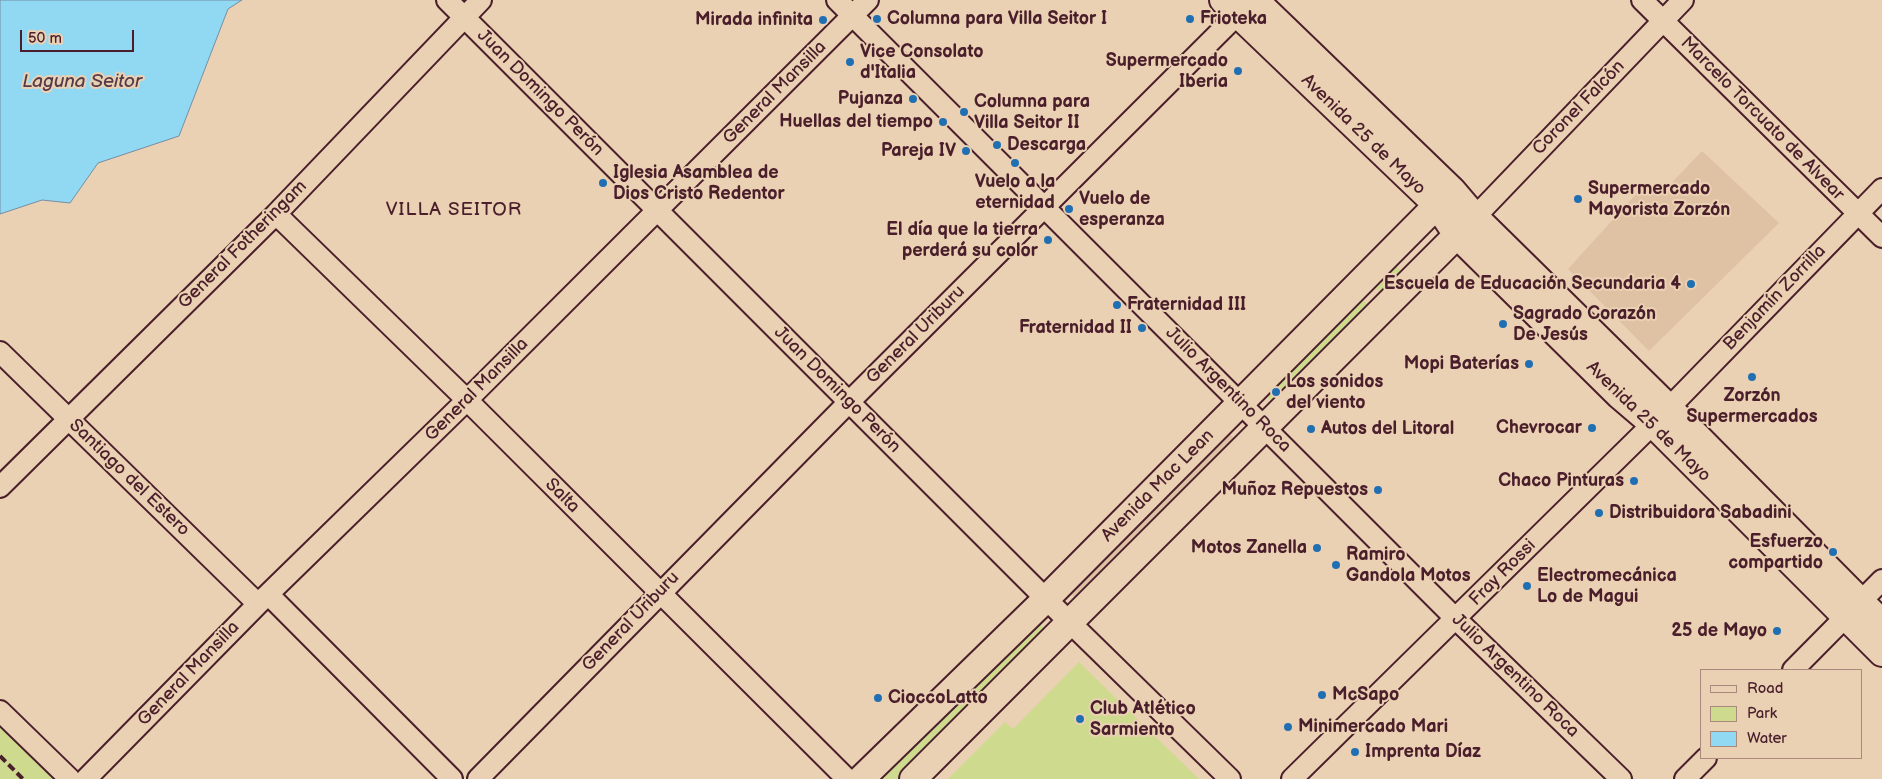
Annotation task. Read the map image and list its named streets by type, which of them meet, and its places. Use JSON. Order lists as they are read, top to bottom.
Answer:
{
  "streets": {
    "main road": ["Avenida 25 de Mayo", "Avenida Mac Lean"],
    "street": [
      "Juan Domingo Perón",
      "General Mansilla",
      "Coronel Falcón",
      "Marcelo Torcuato de Alvear",
      "General Fotheringam",
      "Benjamín Zorrilla",
      "General Uriburu",
      "Julio Argentino Roca",
      "Santiago del Estero",
      "Salta",
      "Fray Rossi"
    ]
  },
  "crossings": [
    ["Juan Domingo Perón", "General Mansilla"],
    ["Juan Domingo Perón", "General Fotheringam"],
    ["Juan Domingo Perón", "General Uriburu"],
    ["Juan Domingo Perón", "Avenida Mac Lean"],
    ["General Mansilla", "Julio Argentino Roca"],
    ["General Mansilla", "Santiago del Estero"],
    ["General Mansilla", "Salta"],
    ["Coronel Falcón", "Marcelo Torcuato de Alvear"],
    ["Coronel Falcón", "Avenida 25 de Mayo"],
    ["Coronel Falcón", "Avenida Mac Lean"],
    ["Marcelo Torcuato de Alvear", "Benjamín Zorrilla"],
    ["Avenida 25 de Mayo", "Benjamín Zorrilla"],
    ["Avenida 25 de Mayo", "General Uriburu"],
    ["Avenida 25 de Mayo", "Avenida Mac Lean"],
    ["Avenida 25 de Mayo", "Fray Rossi"],
    ["General Fotheringam", "Santiago del Estero"],
    ["General Fotheringam", "Salta"],
    ["Benjamín Zorrilla", "Fray Rossi"],
    ["General Uriburu", "Julio Argentino Roca"],
    ["General Uriburu", "Salta"],
    ["Julio Argentino Roca", "Avenida Mac Lean"],
    ["Julio Argentino Roca", "Fray Rossi"]
  ],
  "districts": ["VILLA SEITOR"],
  "water": ["Laguna Seitor"],
  "places": [
    "Columna para Villa Seitor I",
    "Frioteka",
    "Mirada infinita",
    "Vice Consolato d'Italia",
    "Supermercado Iberia",
    "Pujanza",
    "Columna para Villa Seitor II",
    "Huellas del tiempo",
    "Descarga",
    "Pareja IV",
    "Vuelo a la eternidad",
    "Iglesia Asamblea de Dios Cristo Redentor",
    "Supermercado Mayorista Zorzón",
    "Vuelo de esperanza",
    "El día que la tierra perderá su color",
    "Escuela de Educación Secundaria 4",
    "Fraternidad III",
    "Sagrado Corazón De Jesús",
    "Fraternidad II",
    "Mopi Baterías",
    "Zorzón Supermercados",
    "Los sonidos del viento",
    "Chevrocar",
    "Autos del Litoral",
    "Chaco Pinturas",
    "Muñoz Repuestos",
    "Distribuidora Sabadini",
    "Motos Zanella",
    "Esfuerzo compartido",
    "Ramiro Gandola Motos",
    "Electromecánica Lo de Magui",
    "25 de Mayo",
    "McSapo",
    "CioccoLatto",
    "Club Atlético Sarmiento",
    "Minimercado Mari",
    "Imprenta Díaz"
  ],
  "legend": ["Road", "Park", "Water"],
  "scale_bar": "50 m"
}
